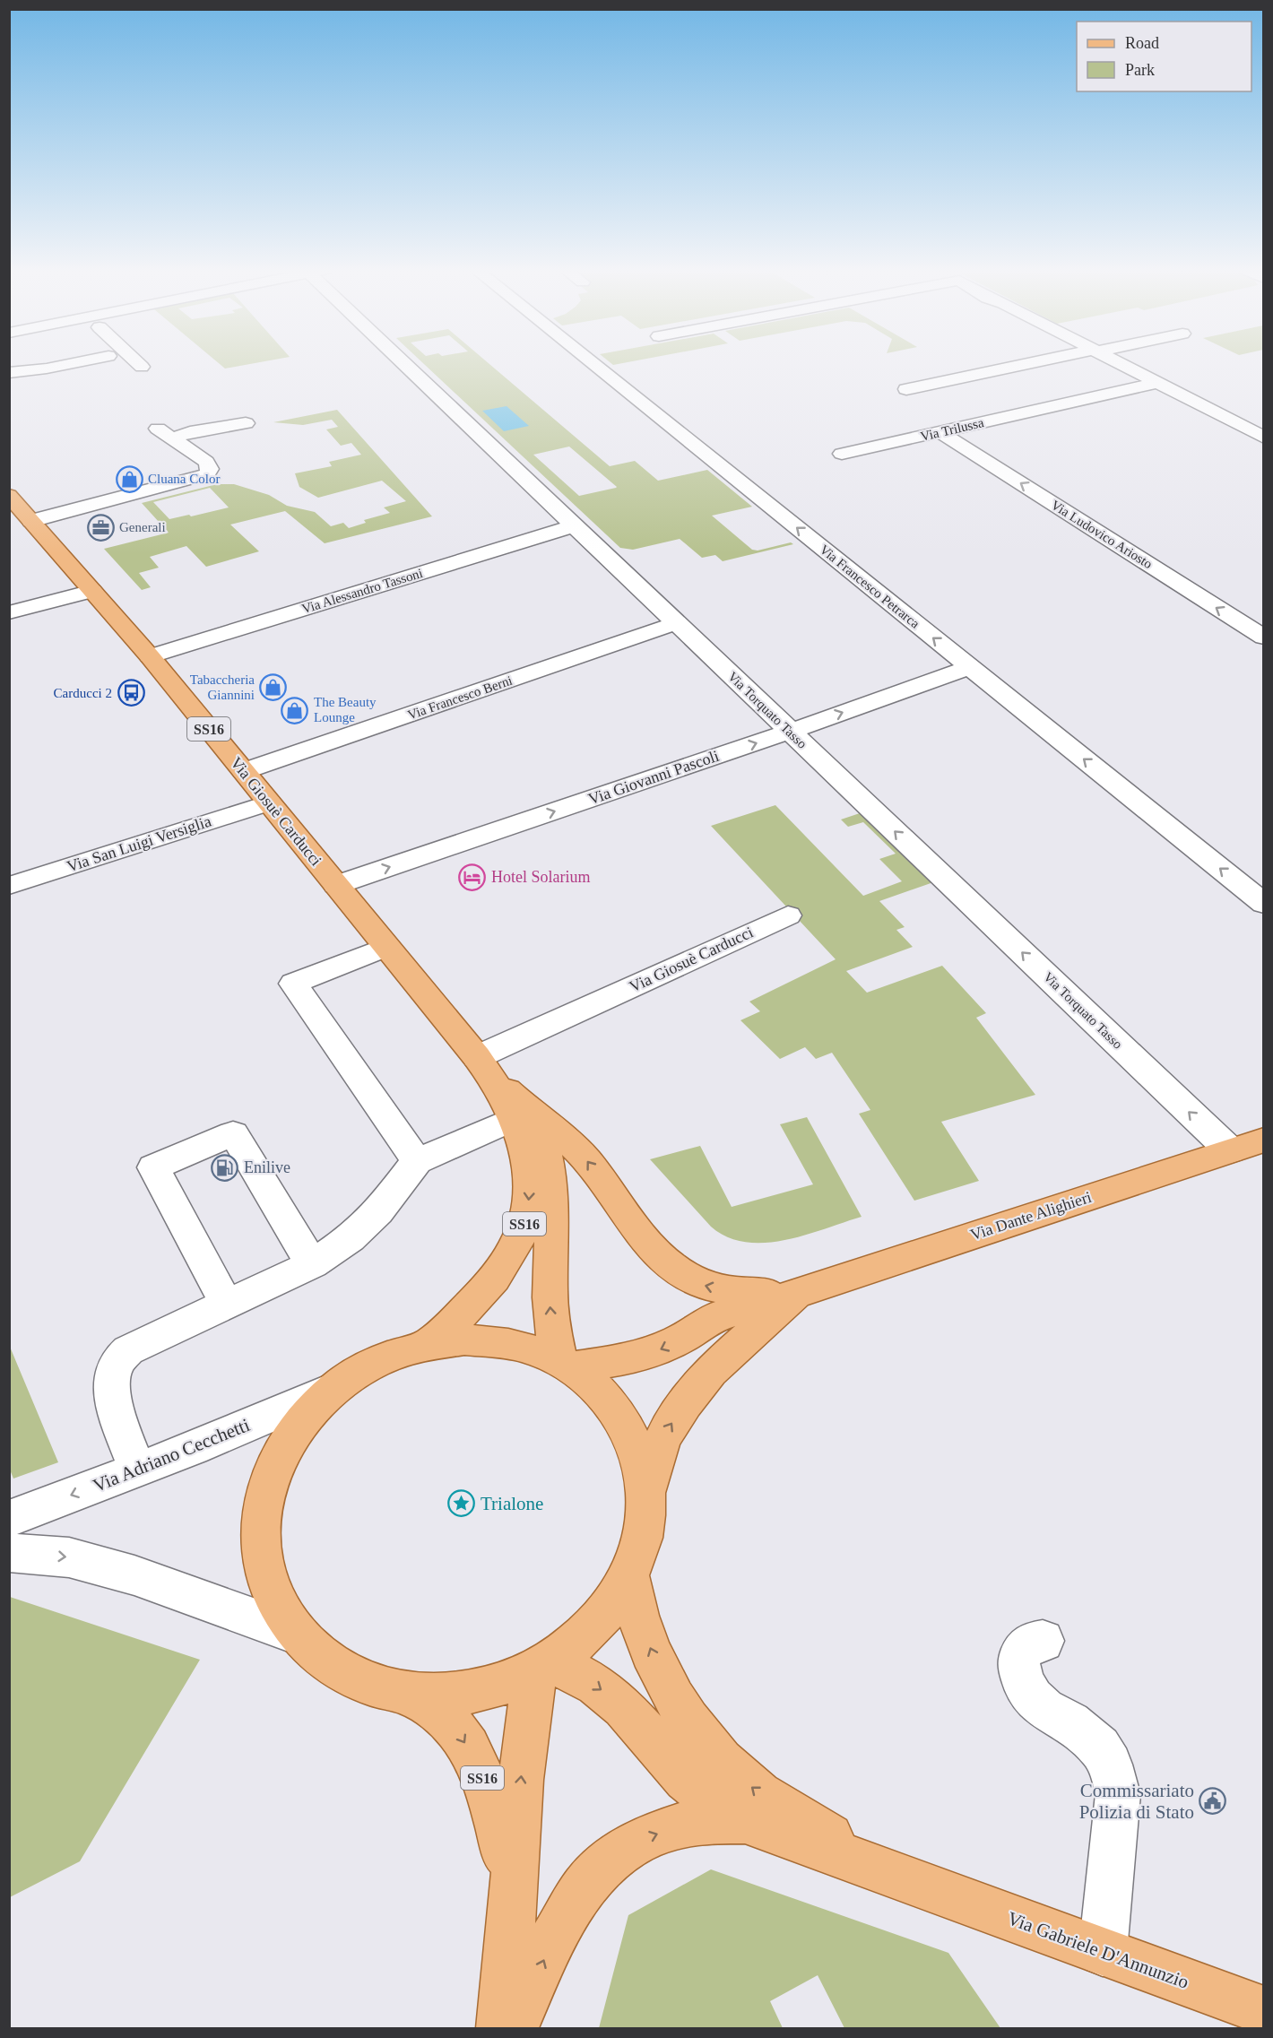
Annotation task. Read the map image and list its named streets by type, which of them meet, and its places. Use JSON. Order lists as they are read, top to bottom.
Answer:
{
  "streets": {
    "main road": [
      "SS16",
      "Via Giosuè Carducci",
      "Via Dante Alighieri",
      "Via Gabriele D'Annunzio"
    ],
    "street": [
      "Via Trilussa",
      "Via Ludovico Ariosto",
      "Via Francesco Petrarca",
      "Via Alessandro Tassoni",
      "Via Francesco Berni",
      "Via Torquato Tasso",
      "Via Giovanni Pascoli",
      "Via San Luigi Versiglia",
      "Via Adriano Cecchetti"
    ]
  },
  "crossings": [
    ["Via Trilussa", "Via Ludovico Ariosto"],
    ["Via Francesco Petrarca", "Via Giovanni Pascoli"],
    ["Via Alessandro Tassoni", "Via Torquato Tasso"],
    ["Via Alessandro Tassoni", "Via Giosuè Carducci"],
    ["Via Francesco Berni", "Via Torquato Tasso"],
    ["Via Francesco Berni", "Via Giosuè Carducci"],
    ["Via Torquato Tasso", "Via Giovanni Pascoli"],
    ["Via Torquato Tasso", "Via Dante Alighieri"],
    ["SS16", "Via Giosuè Carducci"],
    ["SS16", "Via Dante Alighieri"],
    ["SS16", "Via Adriano Cecchetti"],
    ["SS16", "Via Gabriele D'Annunzio"],
    ["Via Giovanni Pascoli", "Via Giosuè Carducci"],
    ["Via Giosuè Carducci", "Via San Luigi Versiglia"],
    ["Via Giosuè Carducci", "Via Dante Alighieri"]
  ],
  "one_way": [
    "Via Francesco Petrarca",
    "Via Torquato Tasso",
    "Via Giovanni Pascoli",
    "Via Adriano Cecchetti"
  ],
  "places": {
    "shop": ["Cluana Color", "Tabaccheria Giannini", "The Beauty Lounge"],
    "office": ["Generali"],
    "bus stop": ["Carducci 2"],
    "hotel": ["Hotel Solarium"],
    "fuel station": ["Enilive"],
    "place": ["Trialone"],
    "public building": ["Commissariato Polizia di Stato"]
  },
  "legend": ["Road", "Park"]
}
